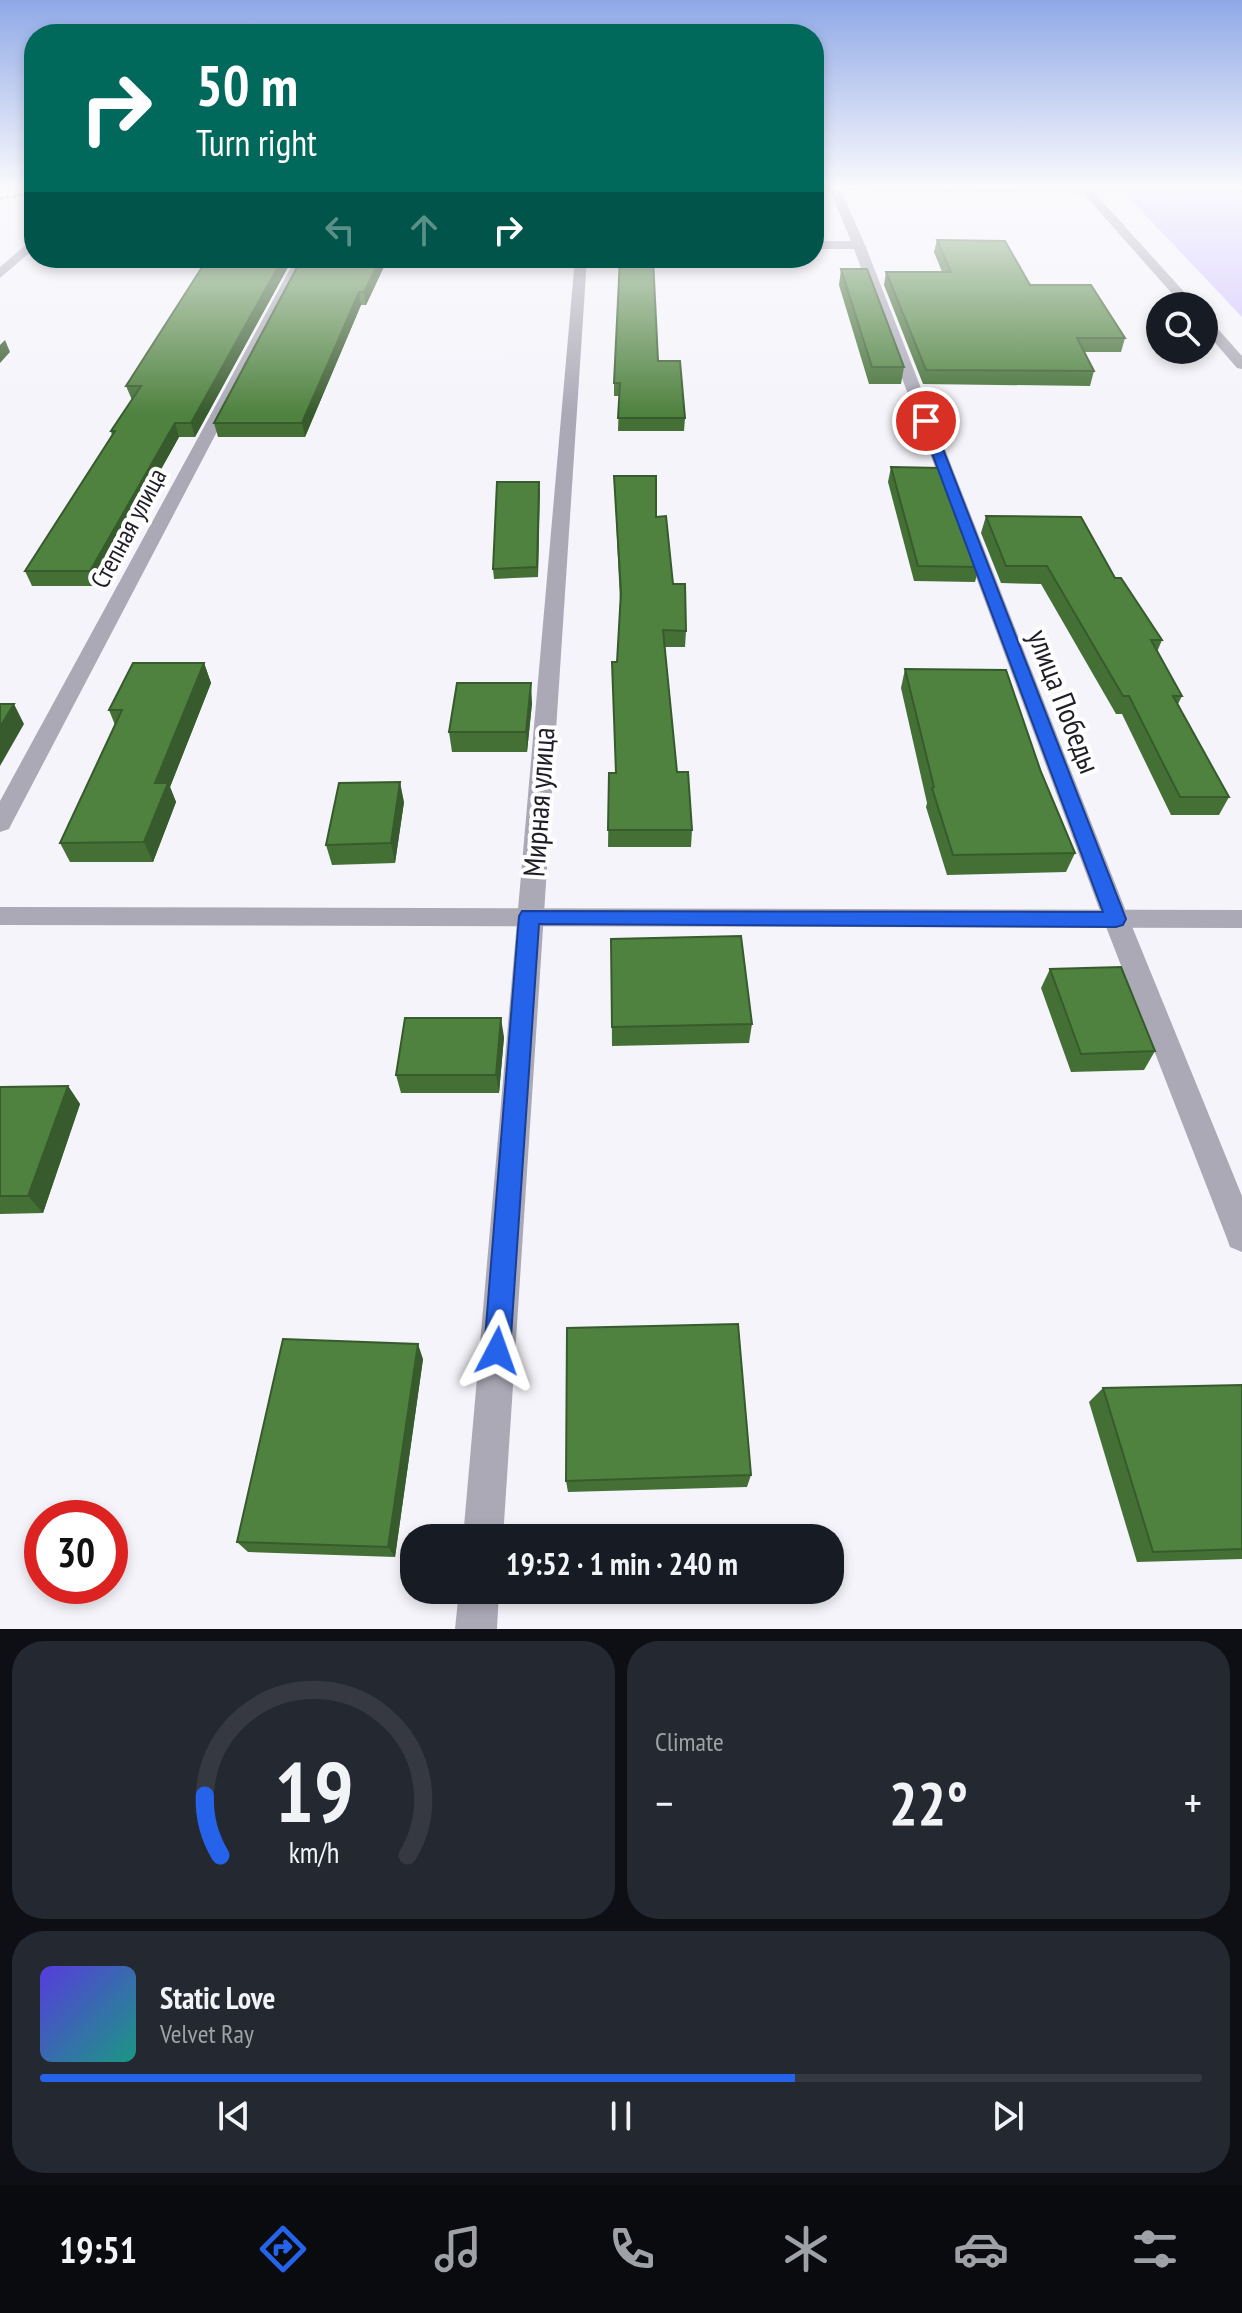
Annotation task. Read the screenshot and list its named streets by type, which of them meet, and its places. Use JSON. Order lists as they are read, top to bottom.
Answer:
{
  "streets": {
    "street": ["Степная улица", "улица Победы", "Мирная улица"]
  },
  "page": {
    "turn": ["50 m", "Turn right"],
    "limit": "30",
    "trip": "19:52 · 1 min · 240 m",
    "tile": "Climate",
    "heat": ["−", "22°", "+"],
    "song": ["Static Love", "Velvet Ray"],
    "tabs": "19:51",
    "gauge": ["19", "km/h"]
  }
}
